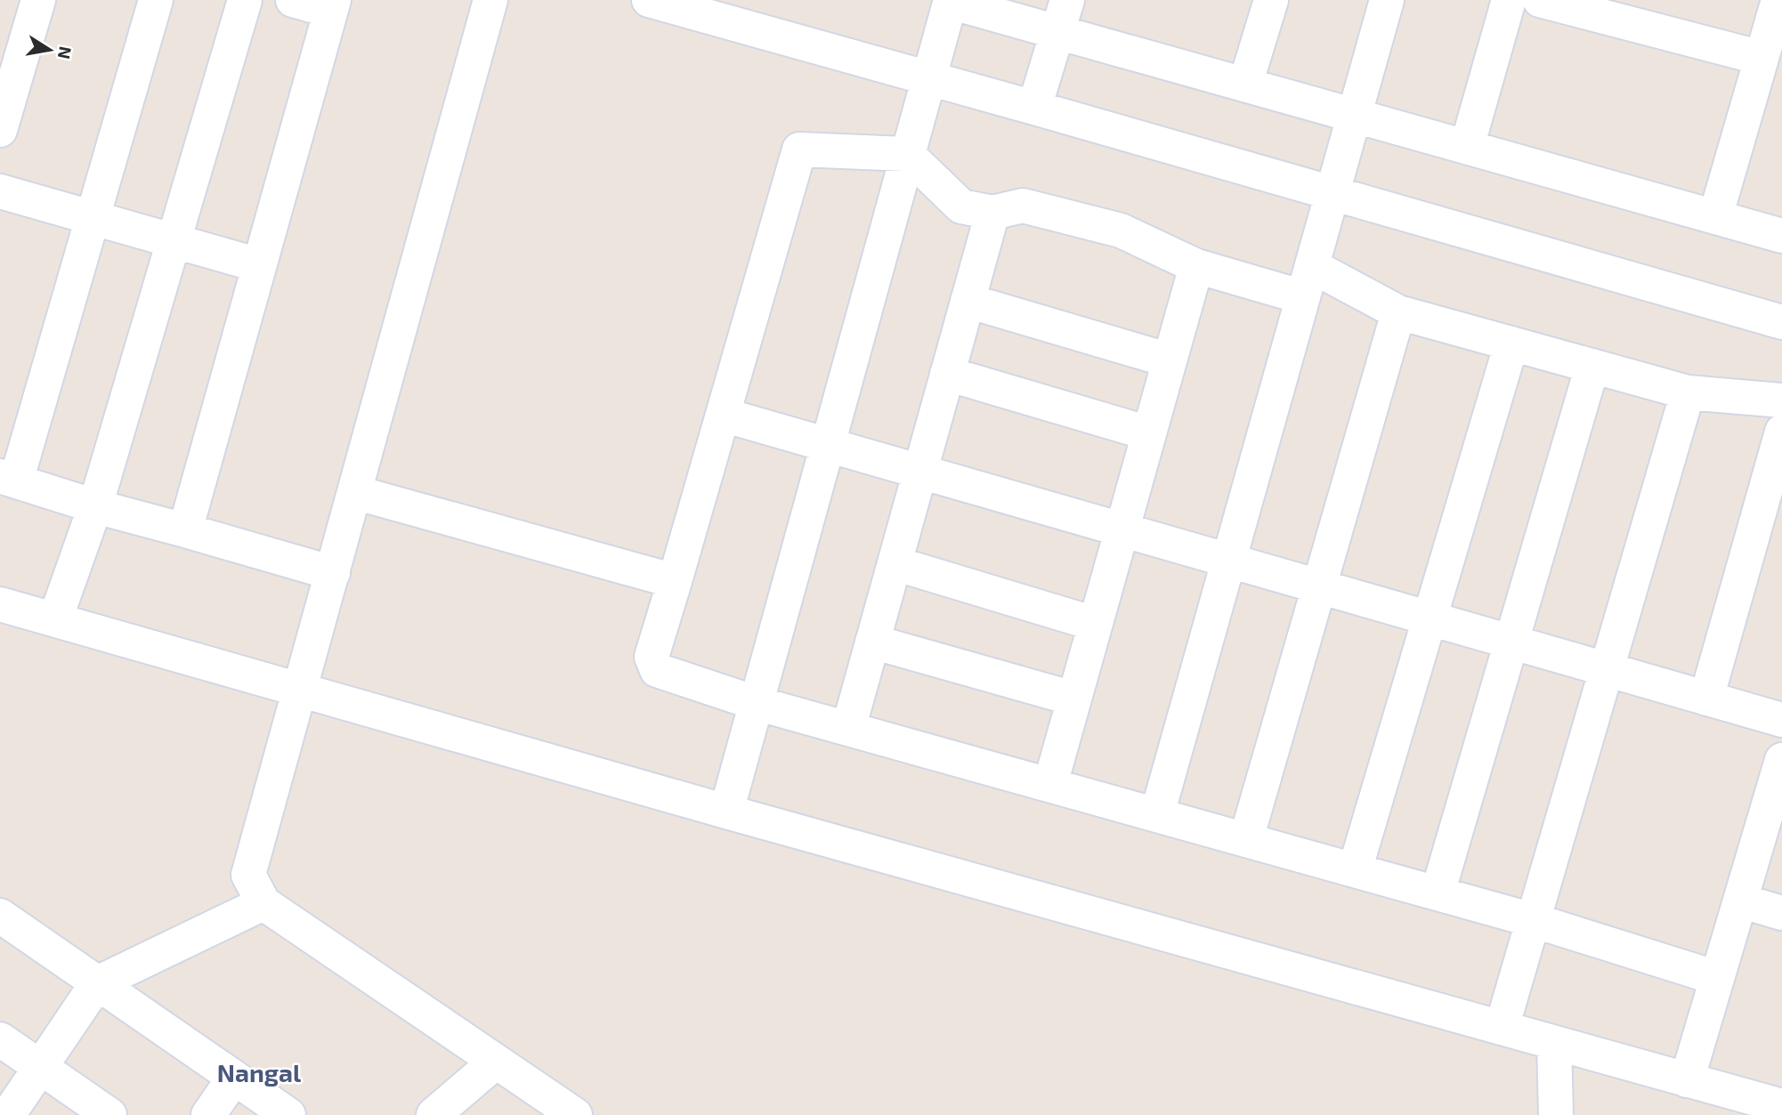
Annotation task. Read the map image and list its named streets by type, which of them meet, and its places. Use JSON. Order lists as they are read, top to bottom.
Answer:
{
  "districts": ["Nangal"],
  "north": "right"
}
